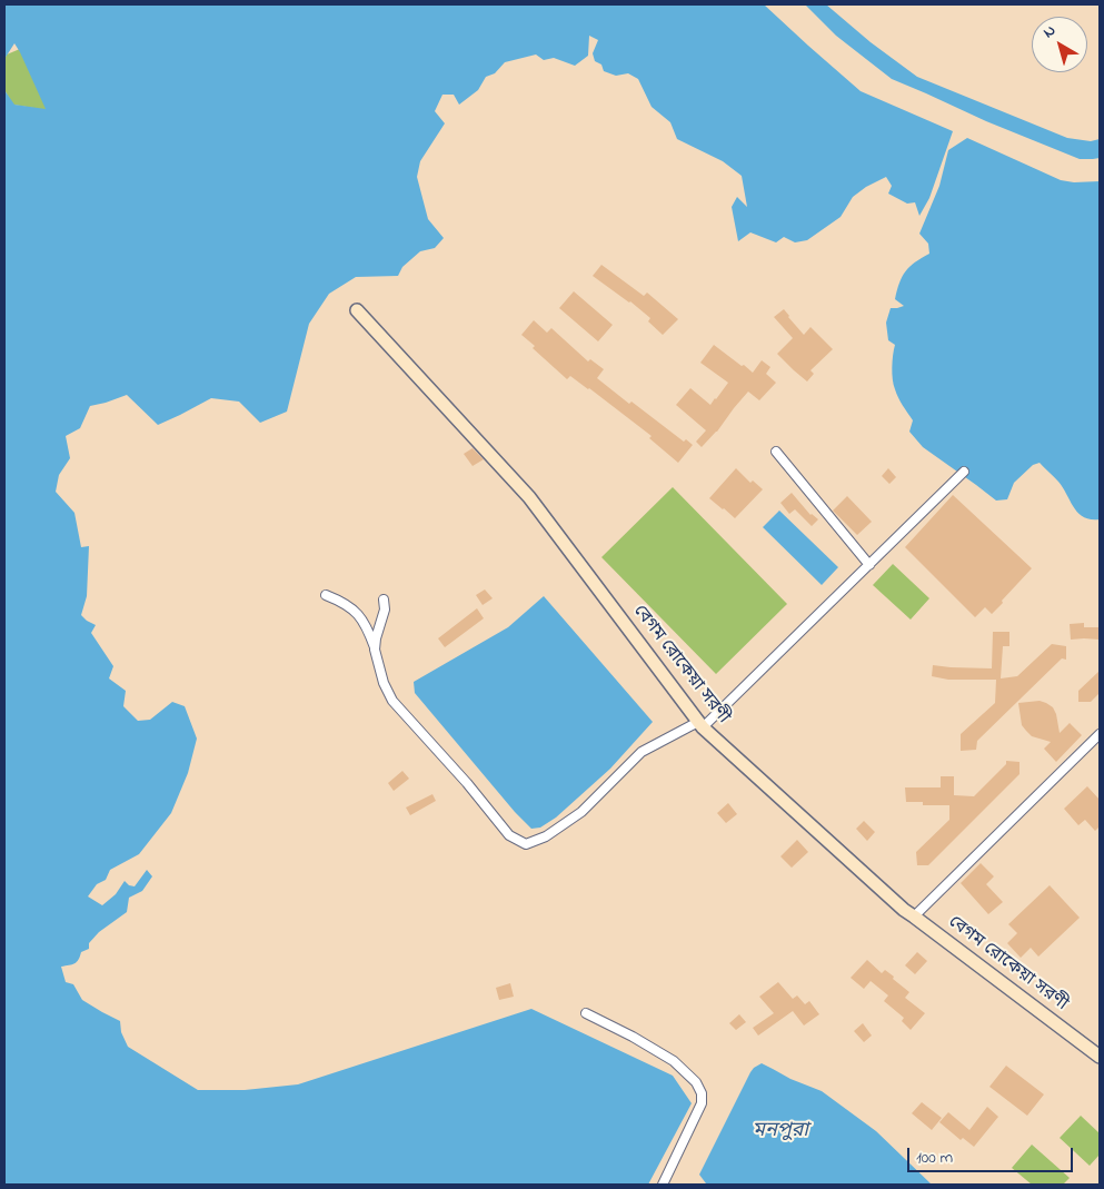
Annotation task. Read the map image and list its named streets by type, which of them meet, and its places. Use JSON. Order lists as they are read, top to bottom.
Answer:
{
  "streets": {
    "street": ["বেগম রোকেয়া সরণী"]
  },
  "water": ["মনপুরা"],
  "scale_bar": "100 m",
  "north": "top left"
}
